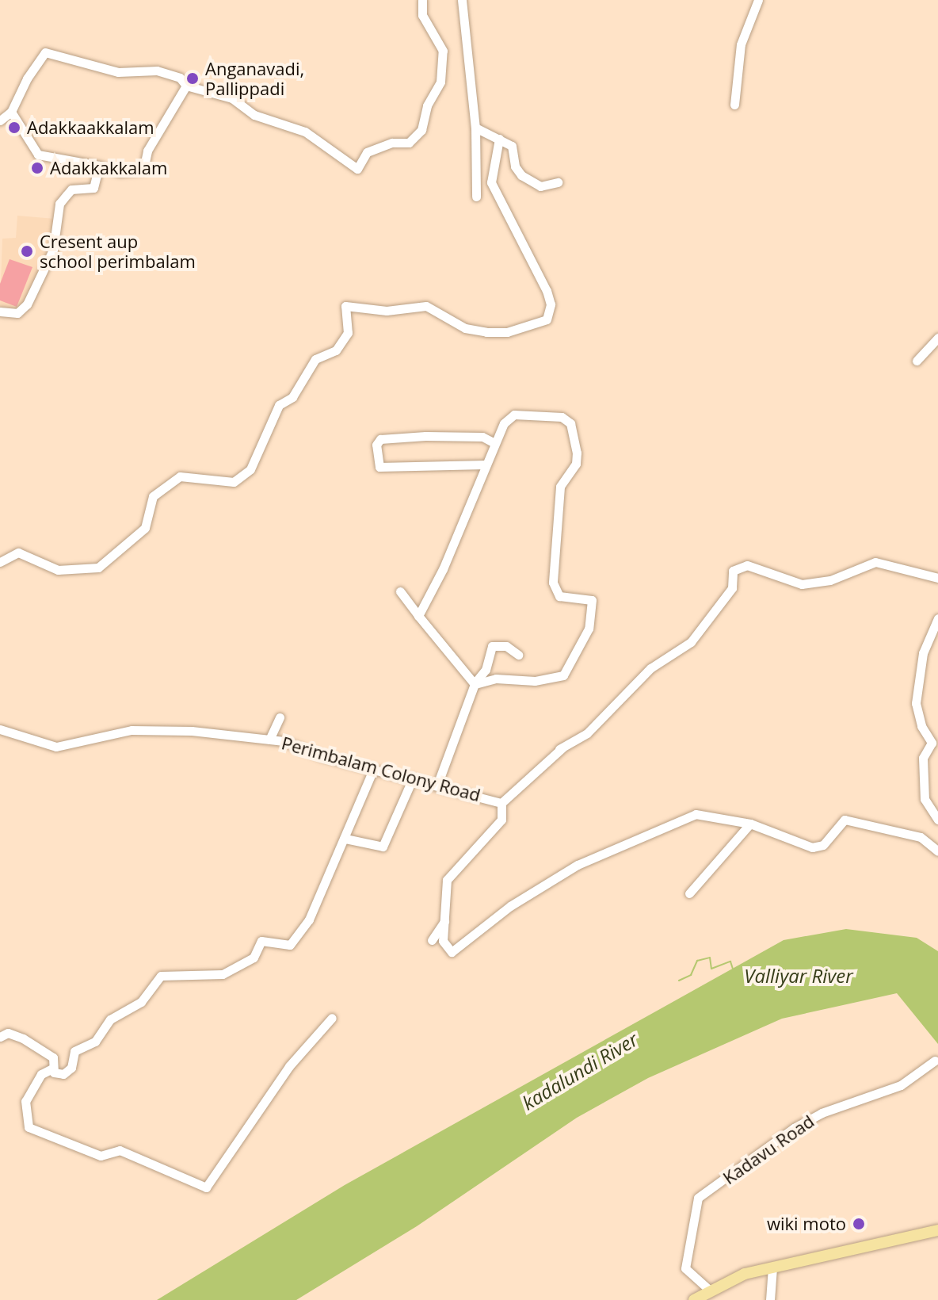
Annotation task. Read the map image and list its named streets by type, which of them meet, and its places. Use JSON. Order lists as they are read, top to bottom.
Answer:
{
  "streets": {
    "street": ["Perimbalam Colony Road", "Kadavu Road"]
  },
  "water": ["Valliyar River", "kadalundi River"],
  "places": [
    "Anganavadi, Pallippadi",
    "Adakkaakkalam",
    "Adakkakkalam",
    "Cresent aup school perimbalam",
    "wiki moto"
  ]
}
